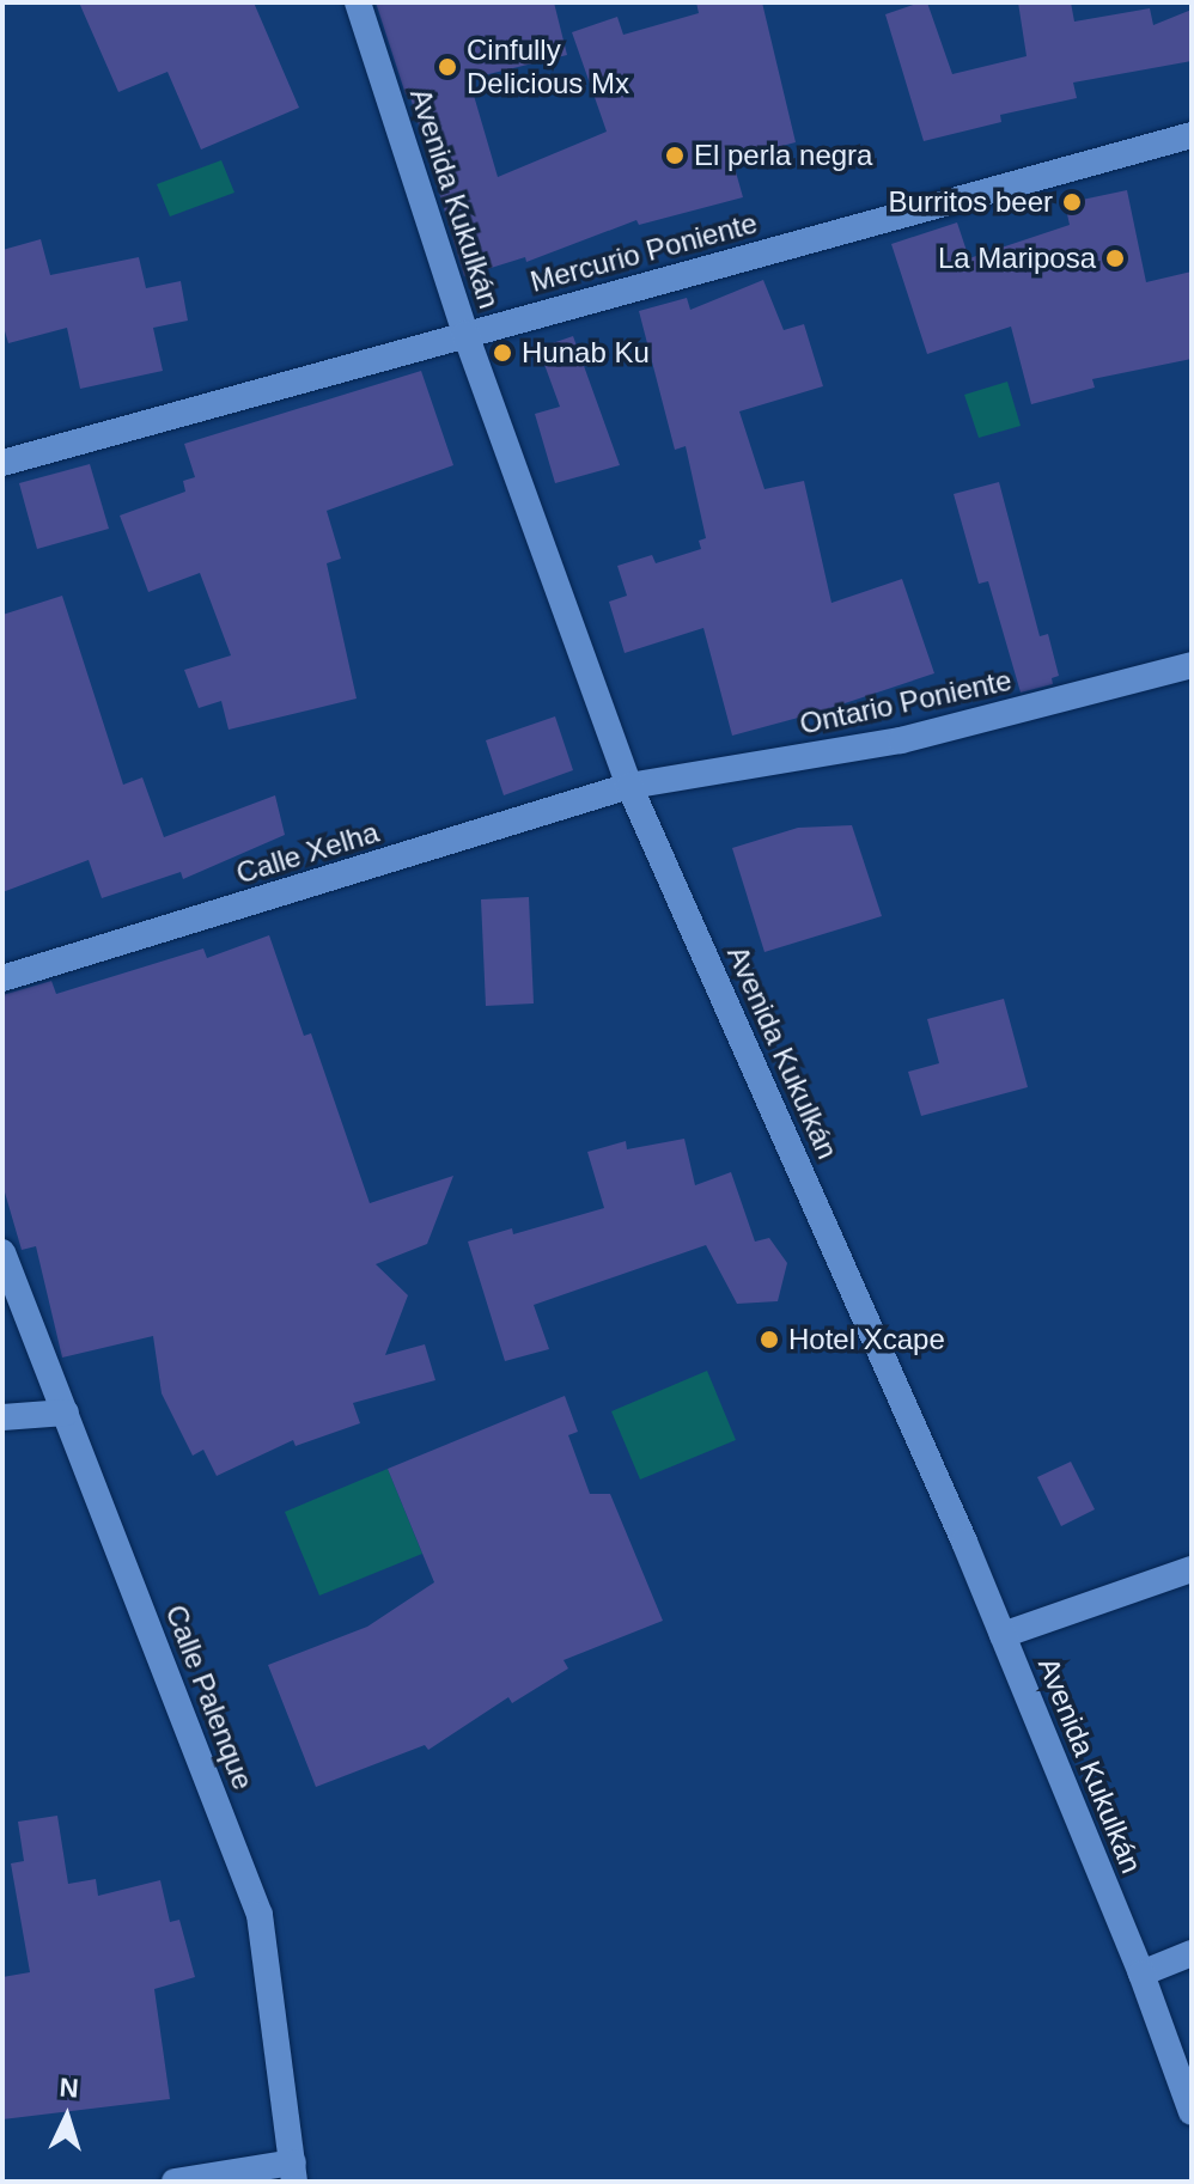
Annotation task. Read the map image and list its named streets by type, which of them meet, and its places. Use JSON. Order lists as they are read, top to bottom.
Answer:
{
  "streets": {
    "street": [
      "Avenida Kukulkán",
      "Mercurio Poniente",
      "Ontario Poniente",
      "Calle Xelha",
      "Calle Palenque"
    ]
  },
  "crossings": [
    ["Avenida Kukulkán", "Mercurio Poniente"],
    ["Avenida Kukulkán", "Ontario Poniente"],
    ["Avenida Kukulkán", "Calle Xelha"],
    ["Ontario Poniente", "Calle Xelha"]
  ],
  "places": [
    "Cinfully Delicious Mx",
    "El perla negra",
    "Burritos beer",
    "La Mariposa",
    "Hunab Ku",
    "Hotel Xcape"
  ],
  "north": "top"
}
